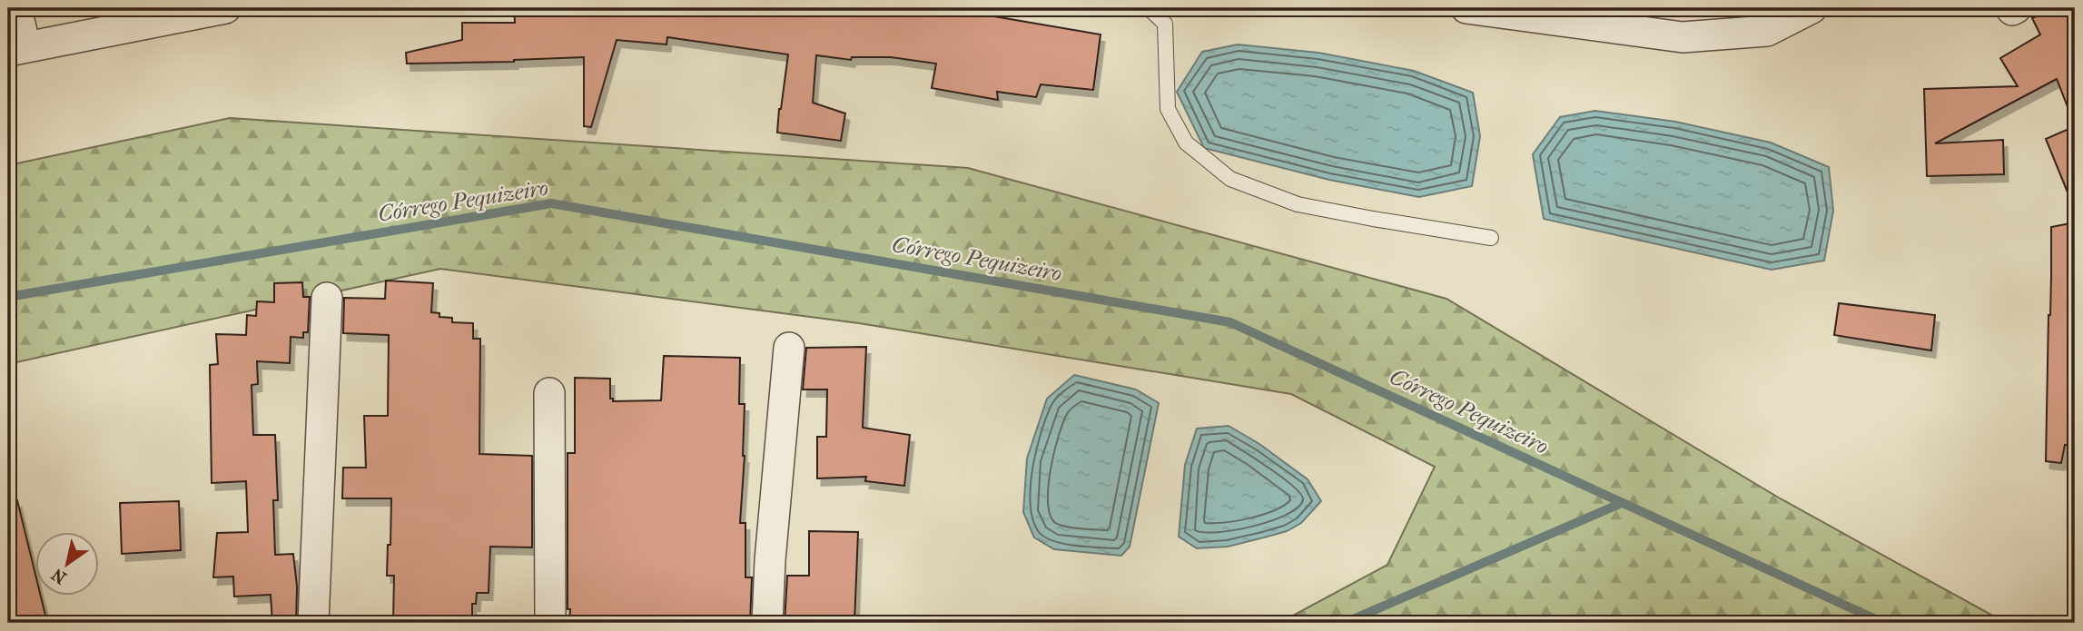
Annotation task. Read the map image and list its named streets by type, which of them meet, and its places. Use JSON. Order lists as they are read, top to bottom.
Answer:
{
  "water": ["Córrego Pequizeiro"],
  "north": "bottom left"
}
